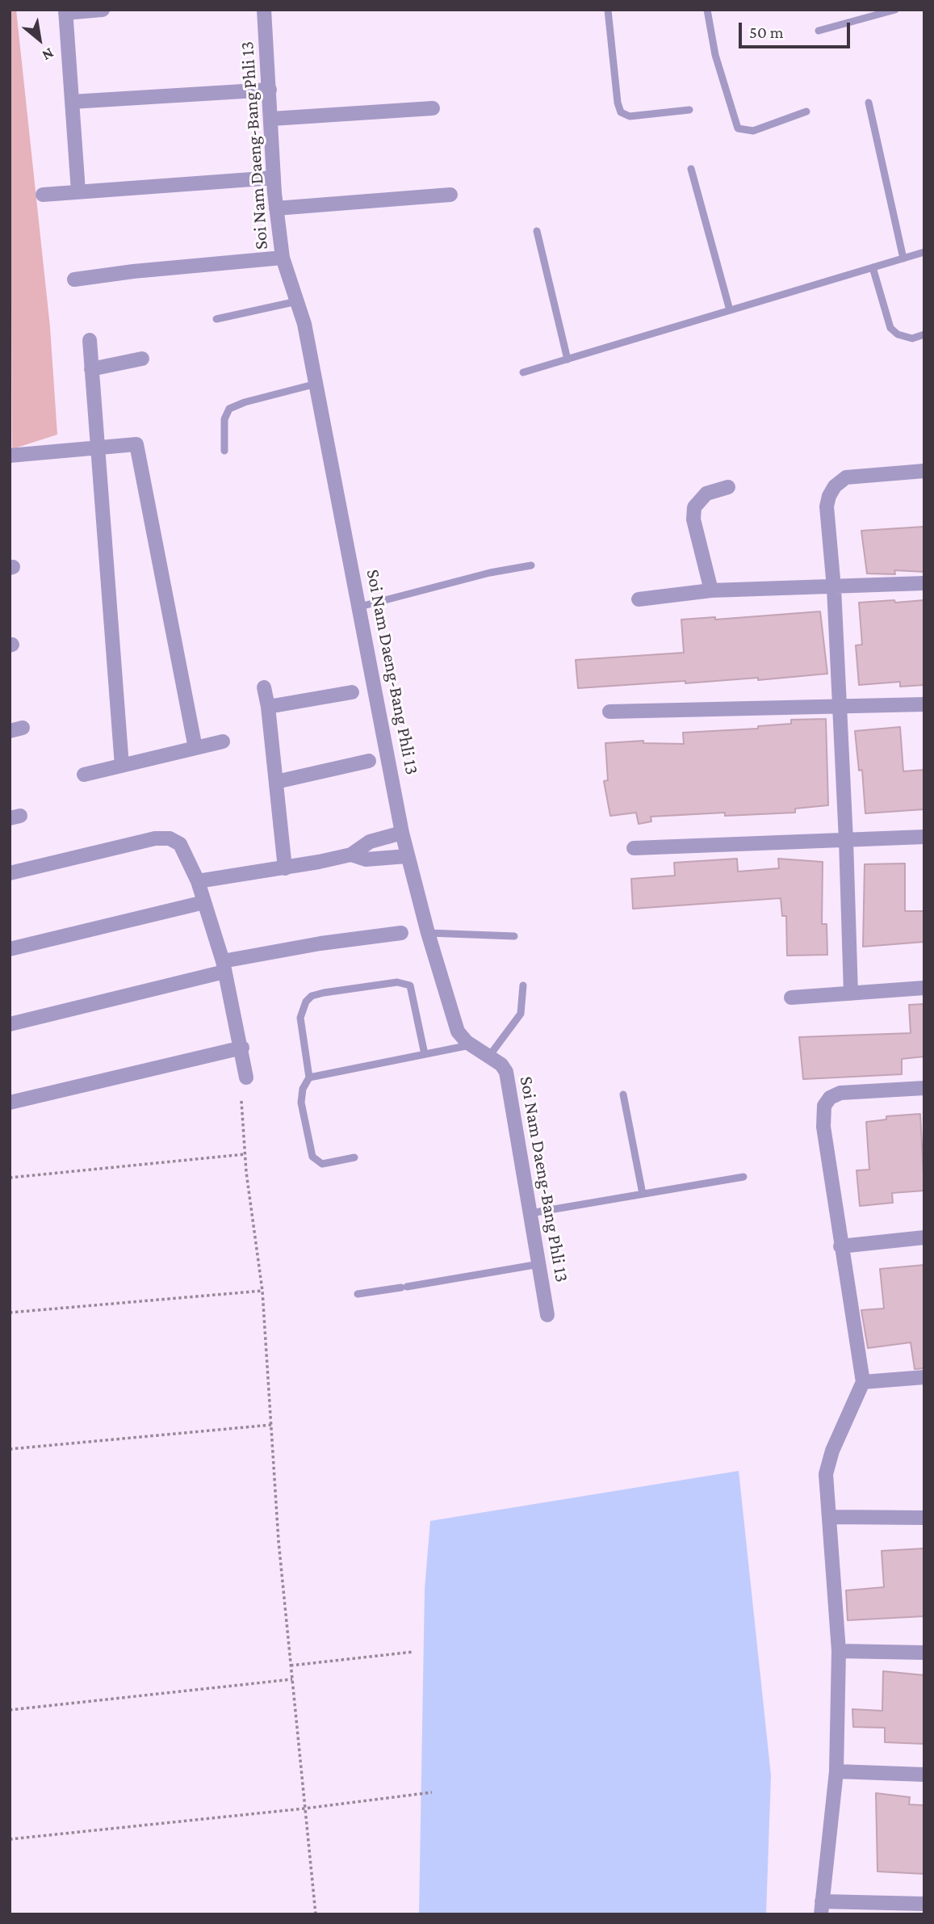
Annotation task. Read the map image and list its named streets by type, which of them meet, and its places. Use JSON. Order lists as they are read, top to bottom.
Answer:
{
  "streets": {
    "street": ["Soi Nam Daeng-Bang Phli 13"]
  },
  "scale_bar": "50 m",
  "north": "bottom right"
}
